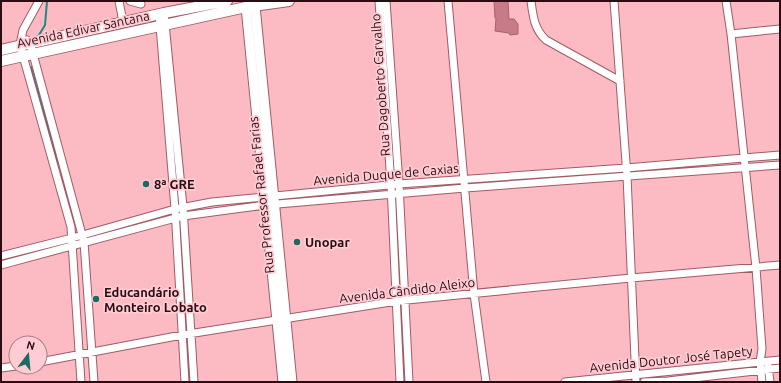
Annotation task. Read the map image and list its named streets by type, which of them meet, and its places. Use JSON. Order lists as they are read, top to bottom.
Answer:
{
  "streets": {
    "highway": ["Avenida Edivar Santana"],
    "main road": ["Rua Professor Rafael Farias"],
    "street": [
      "Rua Dagoberto Carvalho",
      "Avenida Duque de Caxias",
      "Avenida Cândido Aleixo",
      "Avenida Doutor José Tapety"
    ]
  },
  "crossings": [
    ["Avenida Edivar Santana", "Rua Professor Rafael Farias"],
    ["Rua Dagoberto Carvalho", "Avenida Duque de Caxias"],
    ["Rua Dagoberto Carvalho", "Avenida Cândido Aleixo"],
    ["Avenida Duque de Caxias", "Rua Professor Rafael Farias"],
    ["Rua Professor Rafael Farias", "Avenida Cândido Aleixo"]
  ],
  "places": ["8ª GRE", "Unopar", "Educandário Monteiro Lobato"],
  "north": "top"
}
